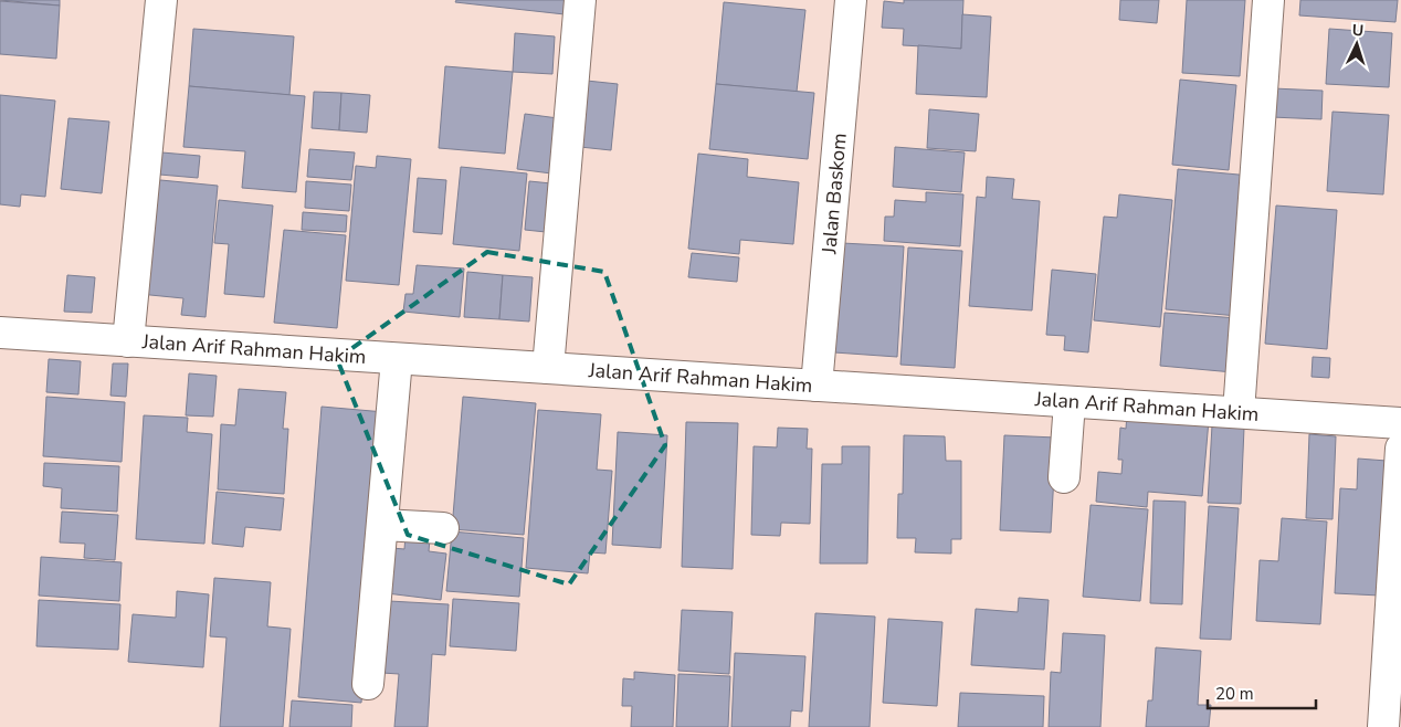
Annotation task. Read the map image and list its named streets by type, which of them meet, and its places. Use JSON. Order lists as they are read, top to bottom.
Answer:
{
  "streets": {
    "street": ["Jalan Baskom", "Jalan Arif Rahman Hakim"]
  },
  "crossings": [
    ["Jalan Baskom", "Jalan Arif Rahman Hakim"]
  ],
  "scale_bar": "20 m",
  "north": "top"
}
